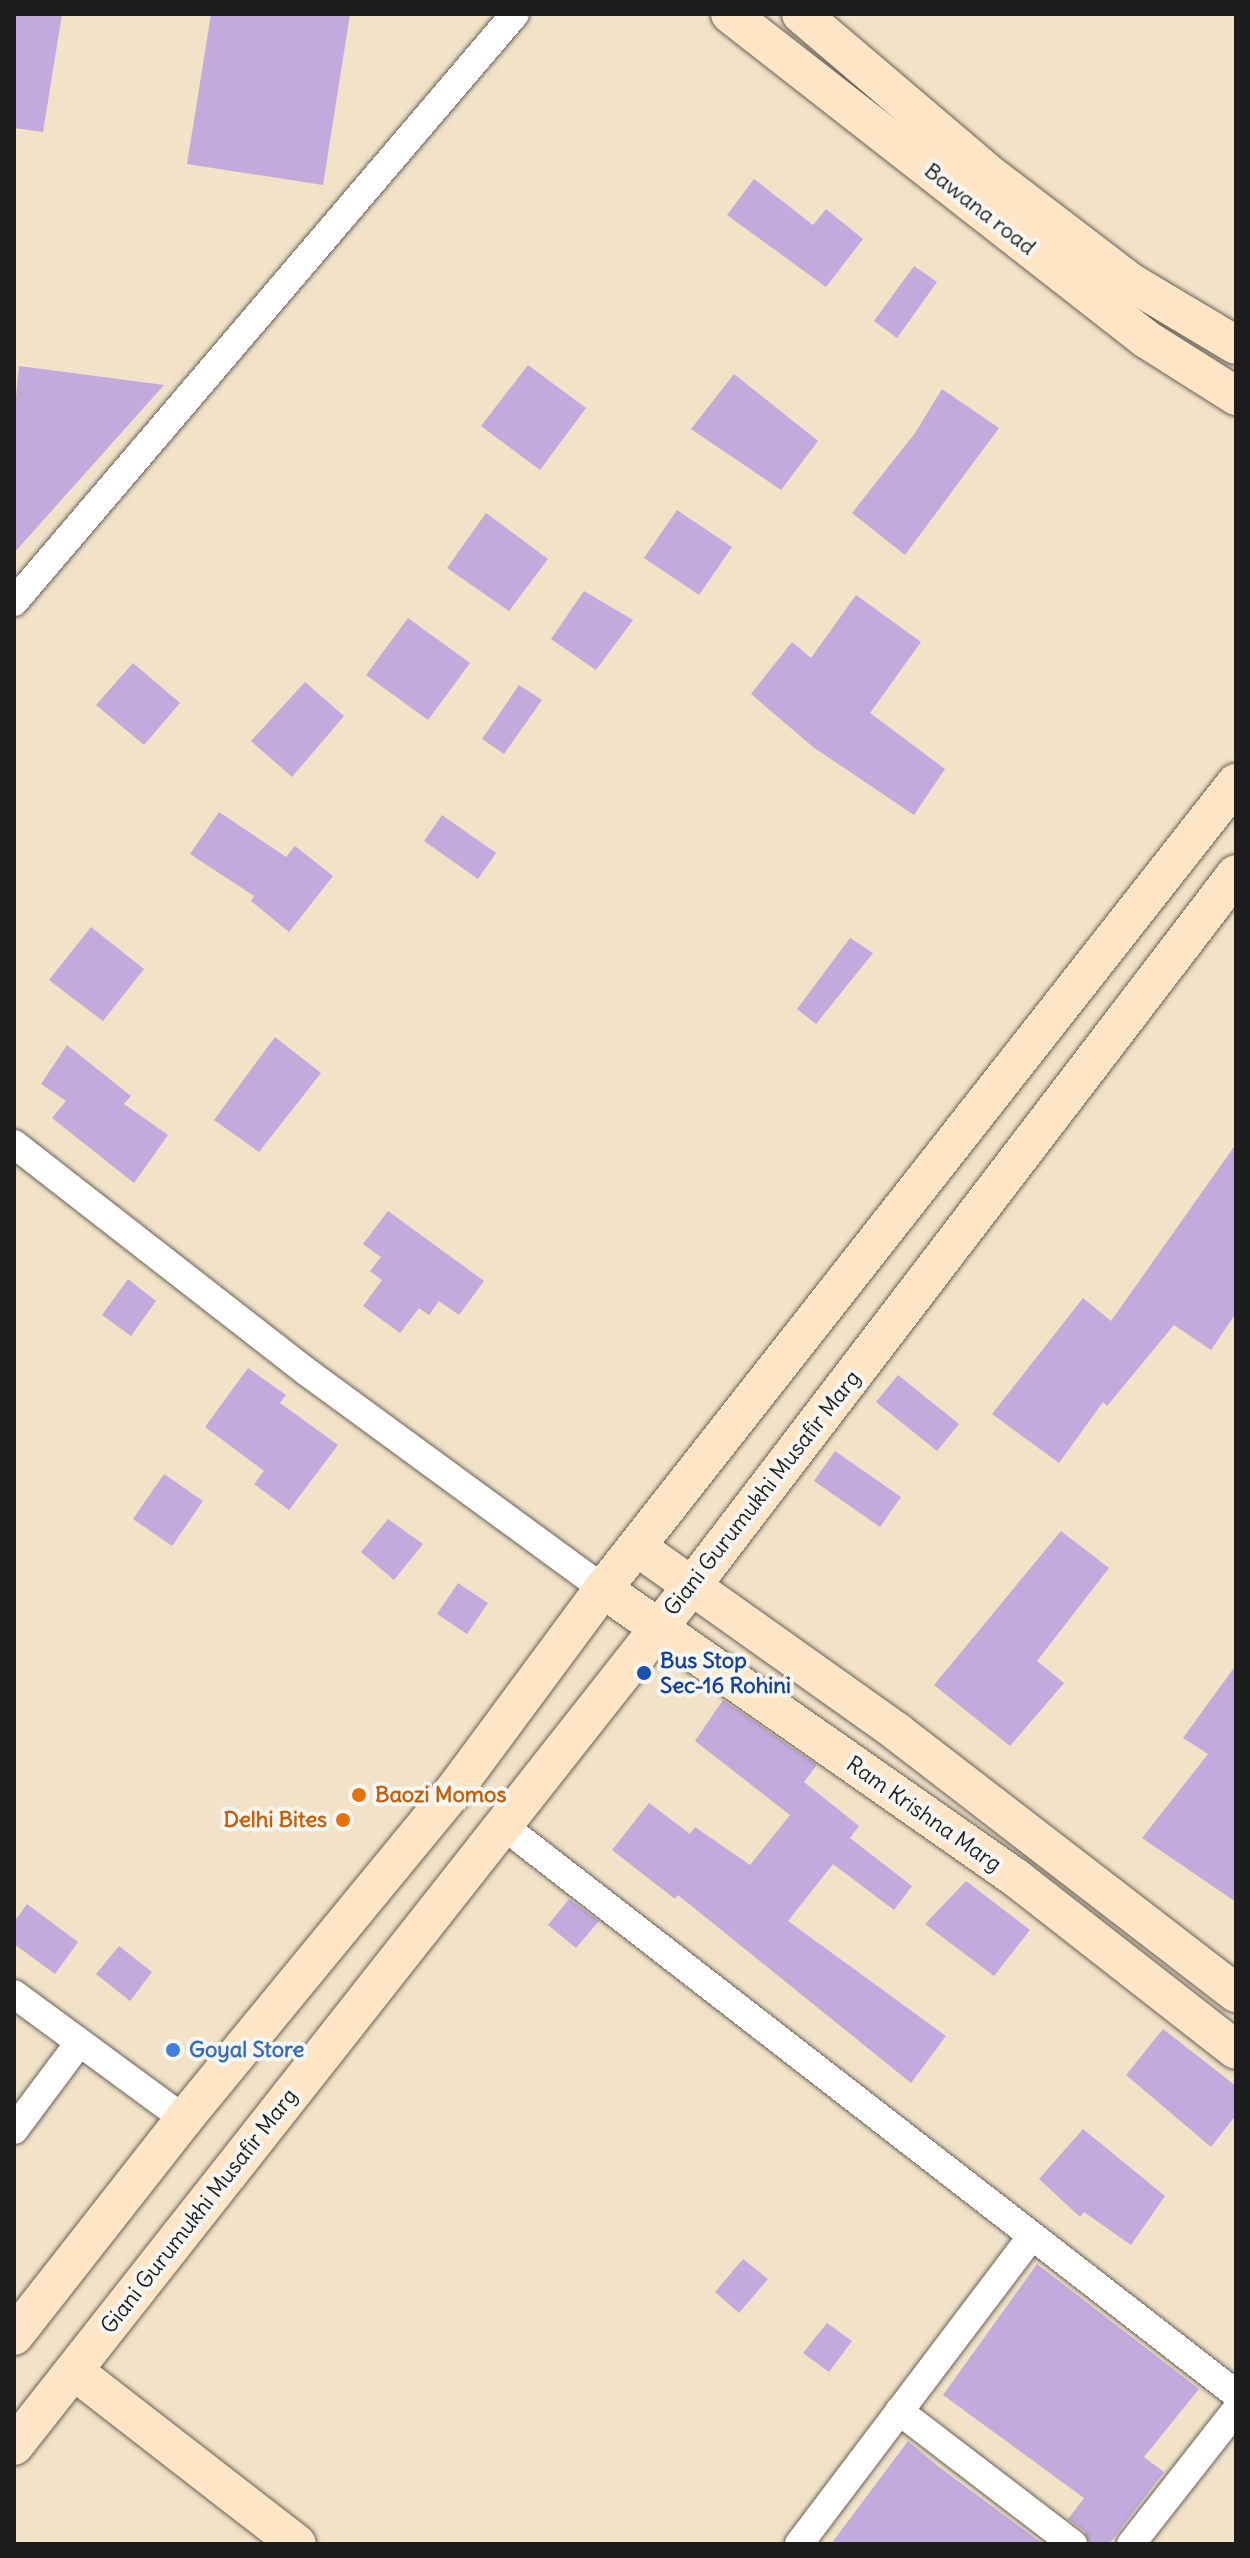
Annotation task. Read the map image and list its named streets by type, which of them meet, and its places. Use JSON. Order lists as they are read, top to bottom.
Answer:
{
  "streets": {
    "street": ["Bawana road", "Giani Gurumukhi Musafir Marg", "Ram Krishna Marg"]
  },
  "crossings": [
    ["Giani Gurumukhi Musafir Marg", "Ram Krishna Marg"]
  ],
  "places": [
    "Bus Stop Sec-16 Rohini",
    "Baozi Momos",
    "Delhi Bites",
    "Goyal Store"
  ]
}
